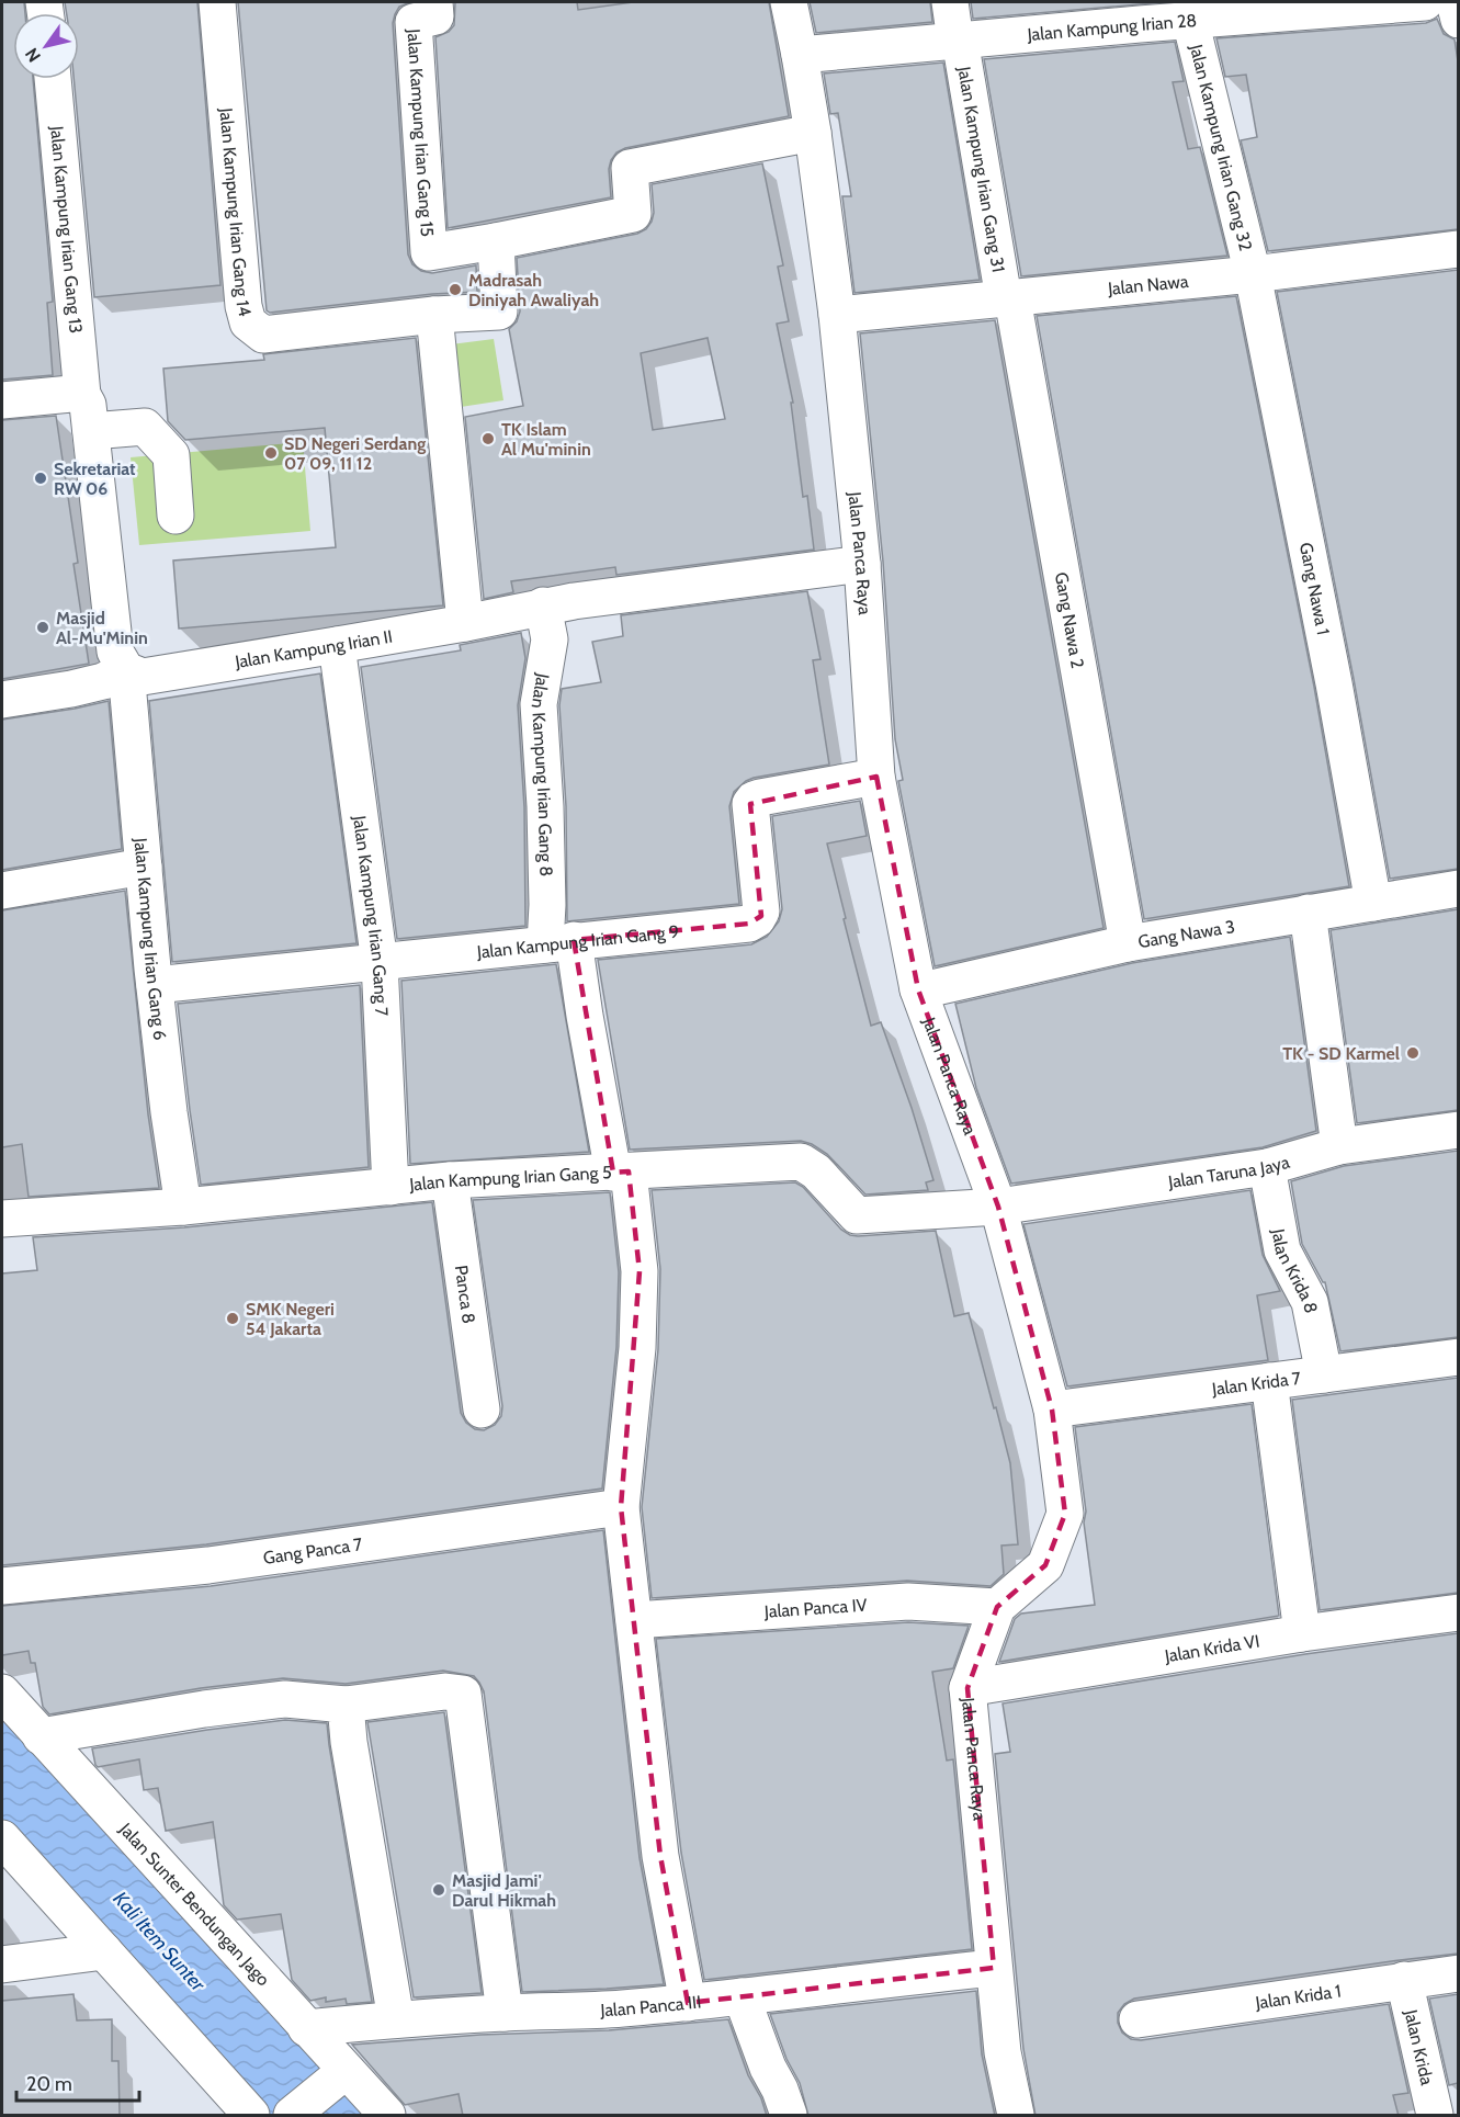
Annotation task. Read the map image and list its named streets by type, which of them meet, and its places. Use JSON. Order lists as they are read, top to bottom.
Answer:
{
  "streets": {
    "street": [
      "Jalan Kampung Irian 28",
      "Jalan Kampung Irian Gang 15",
      "Jalan Kampung Irian Gang 32",
      "Jalan Kampung Irian Gang 31",
      "Jalan Kampung Irian Gang 14",
      "Jalan Kampung Irian Gang 13",
      "Jalan Nawa",
      "Jalan Panca Raya",
      "Gang Nawa 1",
      "Gang Nawa 2",
      "Jalan Kampung Irian II",
      "Jalan Kampung Irian Gang 8",
      "Jalan Kampung Irian Gang 7",
      "Gang Nawa 3",
      "Jalan Kampung Irian Gang 6",
      "Jalan Kampung Irian Gang 9",
      "Jalan Taruna Jaya",
      "Jalan Kampung Irian Gang 5",
      "Jalan Krida 8",
      "Panca 8",
      "Jalan Krida 7",
      "Gang Panca 7",
      "Jalan Panca IV",
      "Jalan Krida VI",
      "Jalan Sunter Bendungan Jago",
      "Jalan Krida 1",
      "Jalan Panca III",
      "Jalan Krida"
    ]
  },
  "crossings": [
    ["Jalan Kampung Irian 28", "Jalan Kampung Irian Gang 32"],
    ["Jalan Kampung Irian 28", "Jalan Kampung Irian Gang 31"],
    ["Jalan Kampung Irian 28", "Jalan Panca Raya"],
    ["Jalan Kampung Irian Gang 15", "Jalan Kampung Irian Gang 14"],
    ["Jalan Kampung Irian Gang 32", "Jalan Nawa"],
    ["Jalan Kampung Irian Gang 32", "Gang Nawa 1"],
    ["Jalan Kampung Irian Gang 31", "Jalan Nawa"],
    ["Jalan Kampung Irian Gang 31", "Gang Nawa 2"],
    ["Jalan Nawa", "Jalan Panca Raya"],
    ["Jalan Nawa", "Gang Nawa 1"],
    ["Jalan Nawa", "Gang Nawa 2"],
    ["Jalan Panca Raya", "Jalan Kampung Irian II"],
    ["Jalan Panca Raya", "Gang Nawa 3"],
    ["Jalan Panca Raya", "Jalan Kampung Irian Gang 9"],
    ["Jalan Panca Raya", "Jalan Taruna Jaya"],
    ["Jalan Panca Raya", "Jalan Kampung Irian Gang 5"],
    ["Jalan Panca Raya", "Jalan Krida 7"],
    ["Jalan Panca Raya", "Jalan Panca IV"],
    ["Jalan Panca Raya", "Jalan Krida VI"],
    ["Jalan Panca Raya", "Jalan Panca III"],
    ["Gang Nawa 1", "Gang Nawa 3"],
    ["Gang Nawa 2", "Gang Nawa 3"],
    ["Jalan Kampung Irian II", "Jalan Kampung Irian Gang 8"],
    ["Jalan Kampung Irian II", "Jalan Kampung Irian Gang 7"],
    ["Jalan Kampung Irian II", "Jalan Kampung Irian Gang 6"],
    ["Jalan Kampung Irian Gang 8", "Jalan Kampung Irian Gang 9"],
    ["Jalan Kampung Irian Gang 8", "Jalan Kampung Irian Gang 5"],
    ["Jalan Kampung Irian Gang 8", "Gang Panca 7"],
    ["Jalan Kampung Irian Gang 8", "Jalan Panca IV"],
    ["Jalan Kampung Irian Gang 8", "Jalan Panca III"],
    ["Jalan Kampung Irian Gang 7", "Jalan Kampung Irian Gang 9"],
    ["Jalan Kampung Irian Gang 7", "Jalan Kampung Irian Gang 5"],
    ["Jalan Kampung Irian Gang 6", "Jalan Kampung Irian Gang 9"],
    ["Jalan Kampung Irian Gang 6", "Jalan Kampung Irian Gang 5"],
    ["Jalan Taruna Jaya", "Jalan Kampung Irian Gang 5"],
    ["Jalan Taruna Jaya", "Jalan Krida 8"],
    ["Jalan Kampung Irian Gang 5", "Panca 8"],
    ["Jalan Krida 8", "Jalan Krida 7"],
    ["Jalan Sunter Bendungan Jago", "Jalan Panca III"],
    ["Jalan Krida 1", "Jalan Krida"]
  ],
  "water": ["Kali Item Sunter"],
  "places": [
    "Madrasah Diniyah Awaliyah",
    "TK Islam Al Mu'minin",
    "SD Negeri Serdang 07 09, 11 12",
    "Sekretariat RW 06",
    "Masjid Al-Mu'Minin",
    "TK - SD Karmel",
    "SMK Negeri 54 Jakarta",
    "Masjid Jami' Darul Hikmah"
  ],
  "scale_bar": "20 m",
  "north": "bottom left"
}
